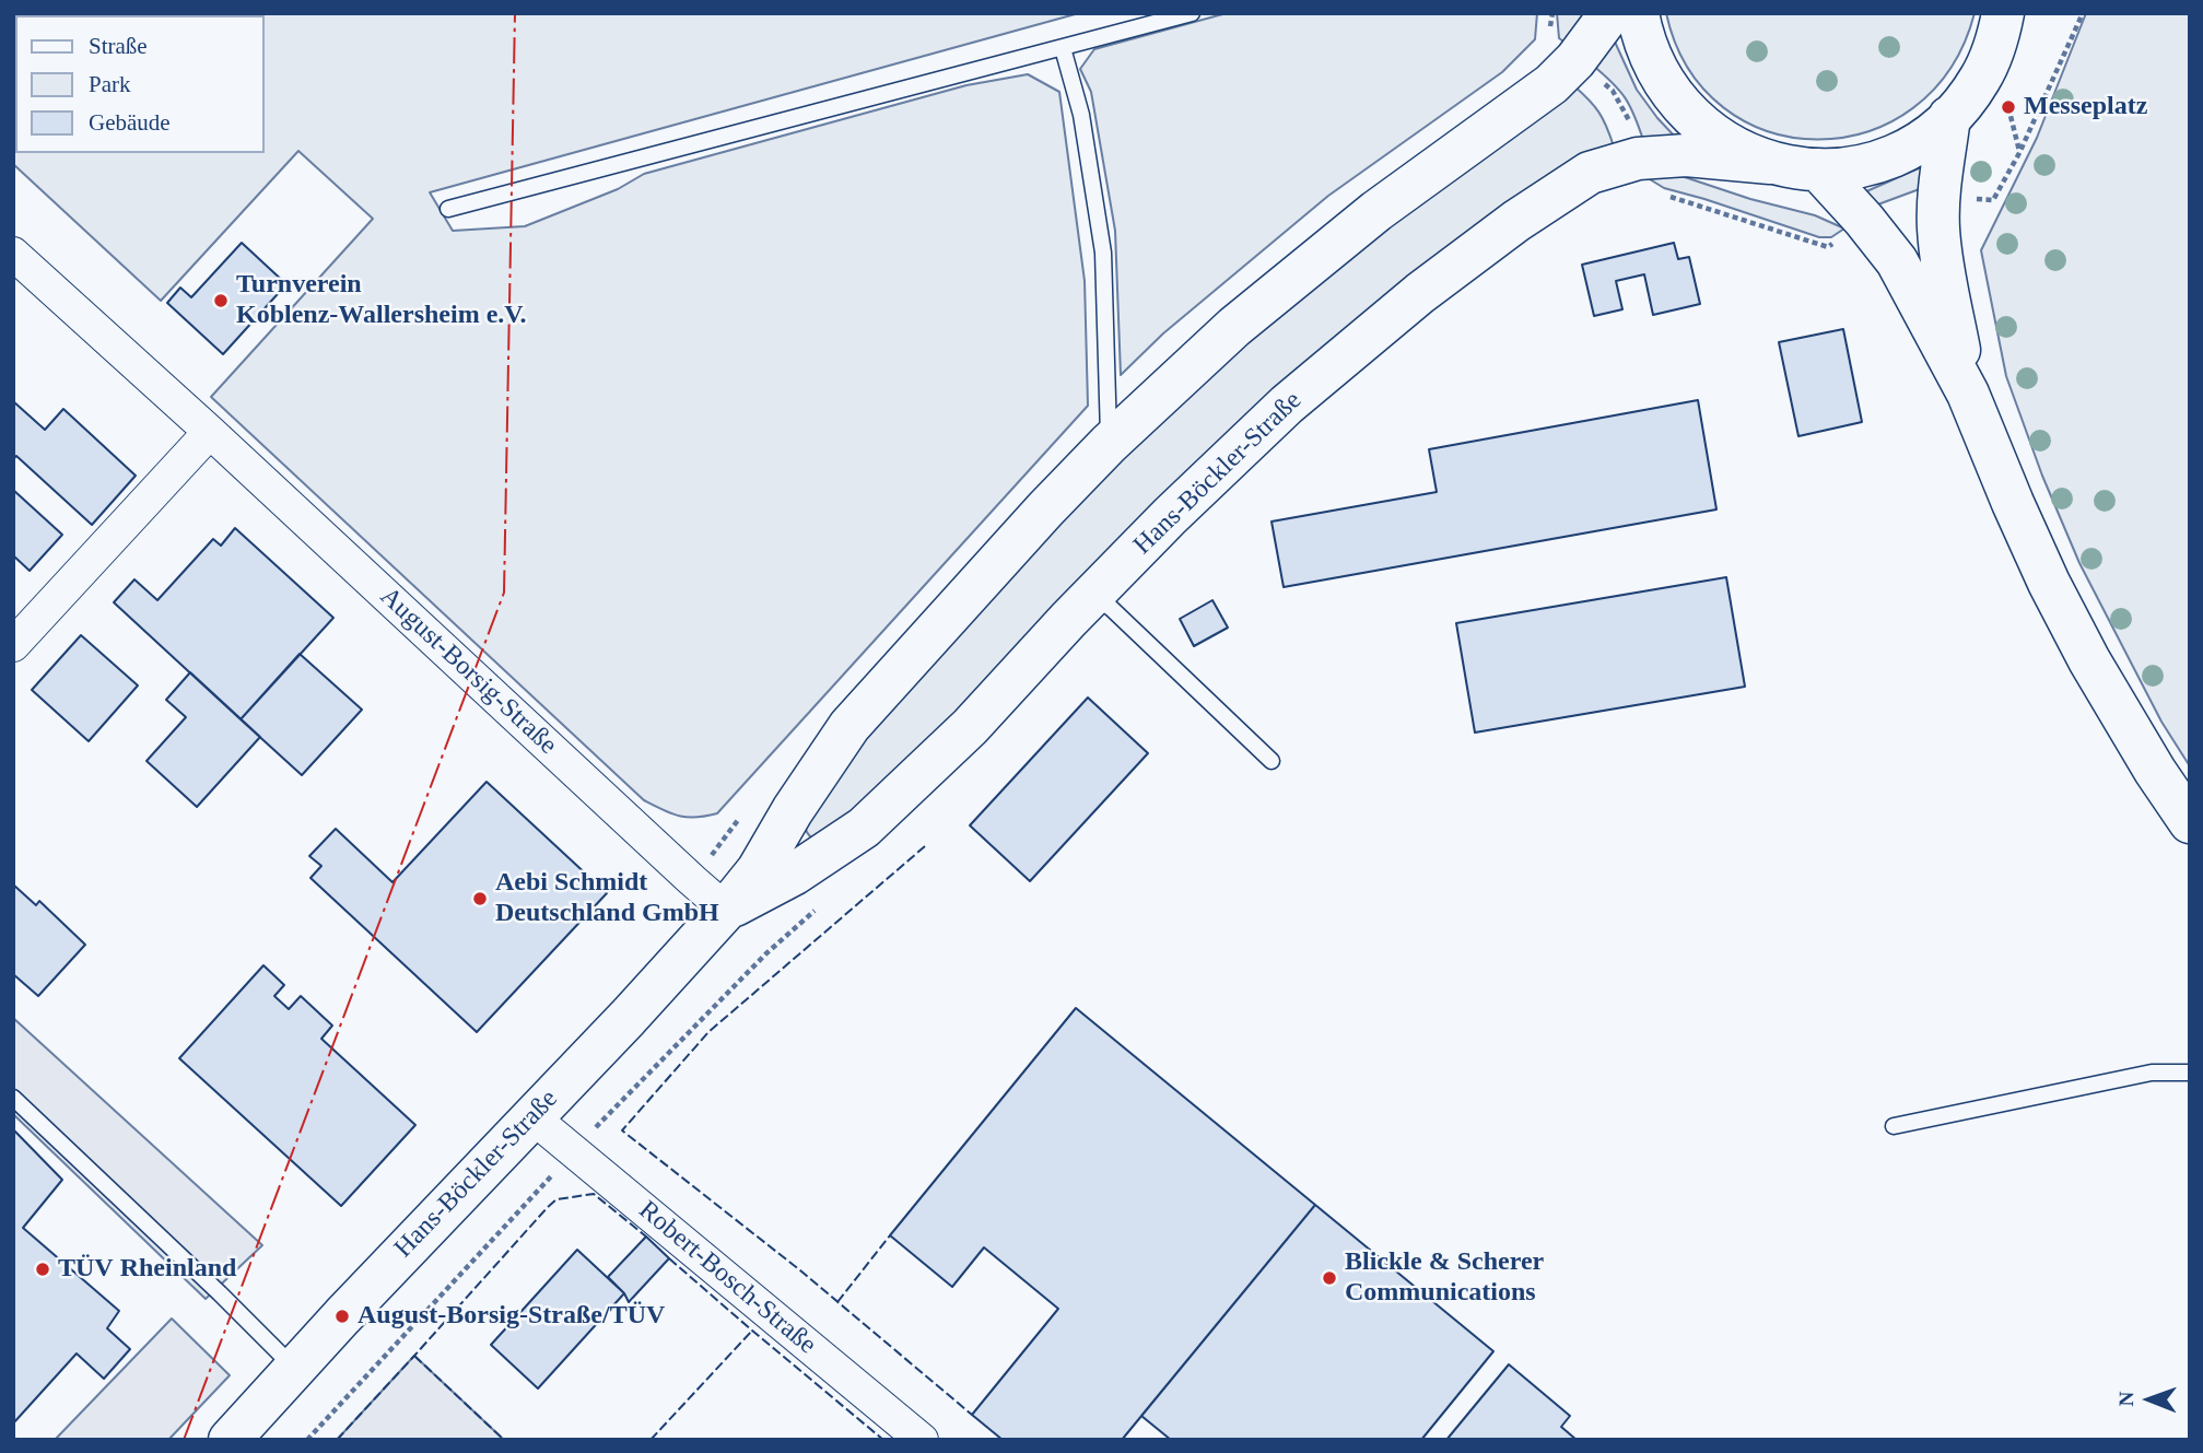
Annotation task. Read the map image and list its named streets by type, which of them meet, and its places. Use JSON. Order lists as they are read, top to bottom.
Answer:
{
  "streets": {
    "main road": ["Hans-Böckler-Straße"],
    "street": ["August-Borsig-Straße", "Robert-Bosch-Straße"]
  },
  "crossings": [
    ["Hans-Böckler-Straße", "August-Borsig-Straße"],
    ["Hans-Böckler-Straße", "Robert-Bosch-Straße"]
  ],
  "places": [
    "Messeplatz",
    "Turnverein Koblenz-Wallersheim e.V.",
    "Aebi Schmidt Deutschland GmbH",
    "TÜV Rheinland",
    "Blickle & Scherer Communications",
    "August-Borsig-Straße/TÜV"
  ],
  "legend": ["Straße", "Park", "Gebäude"],
  "north": "left"
}
